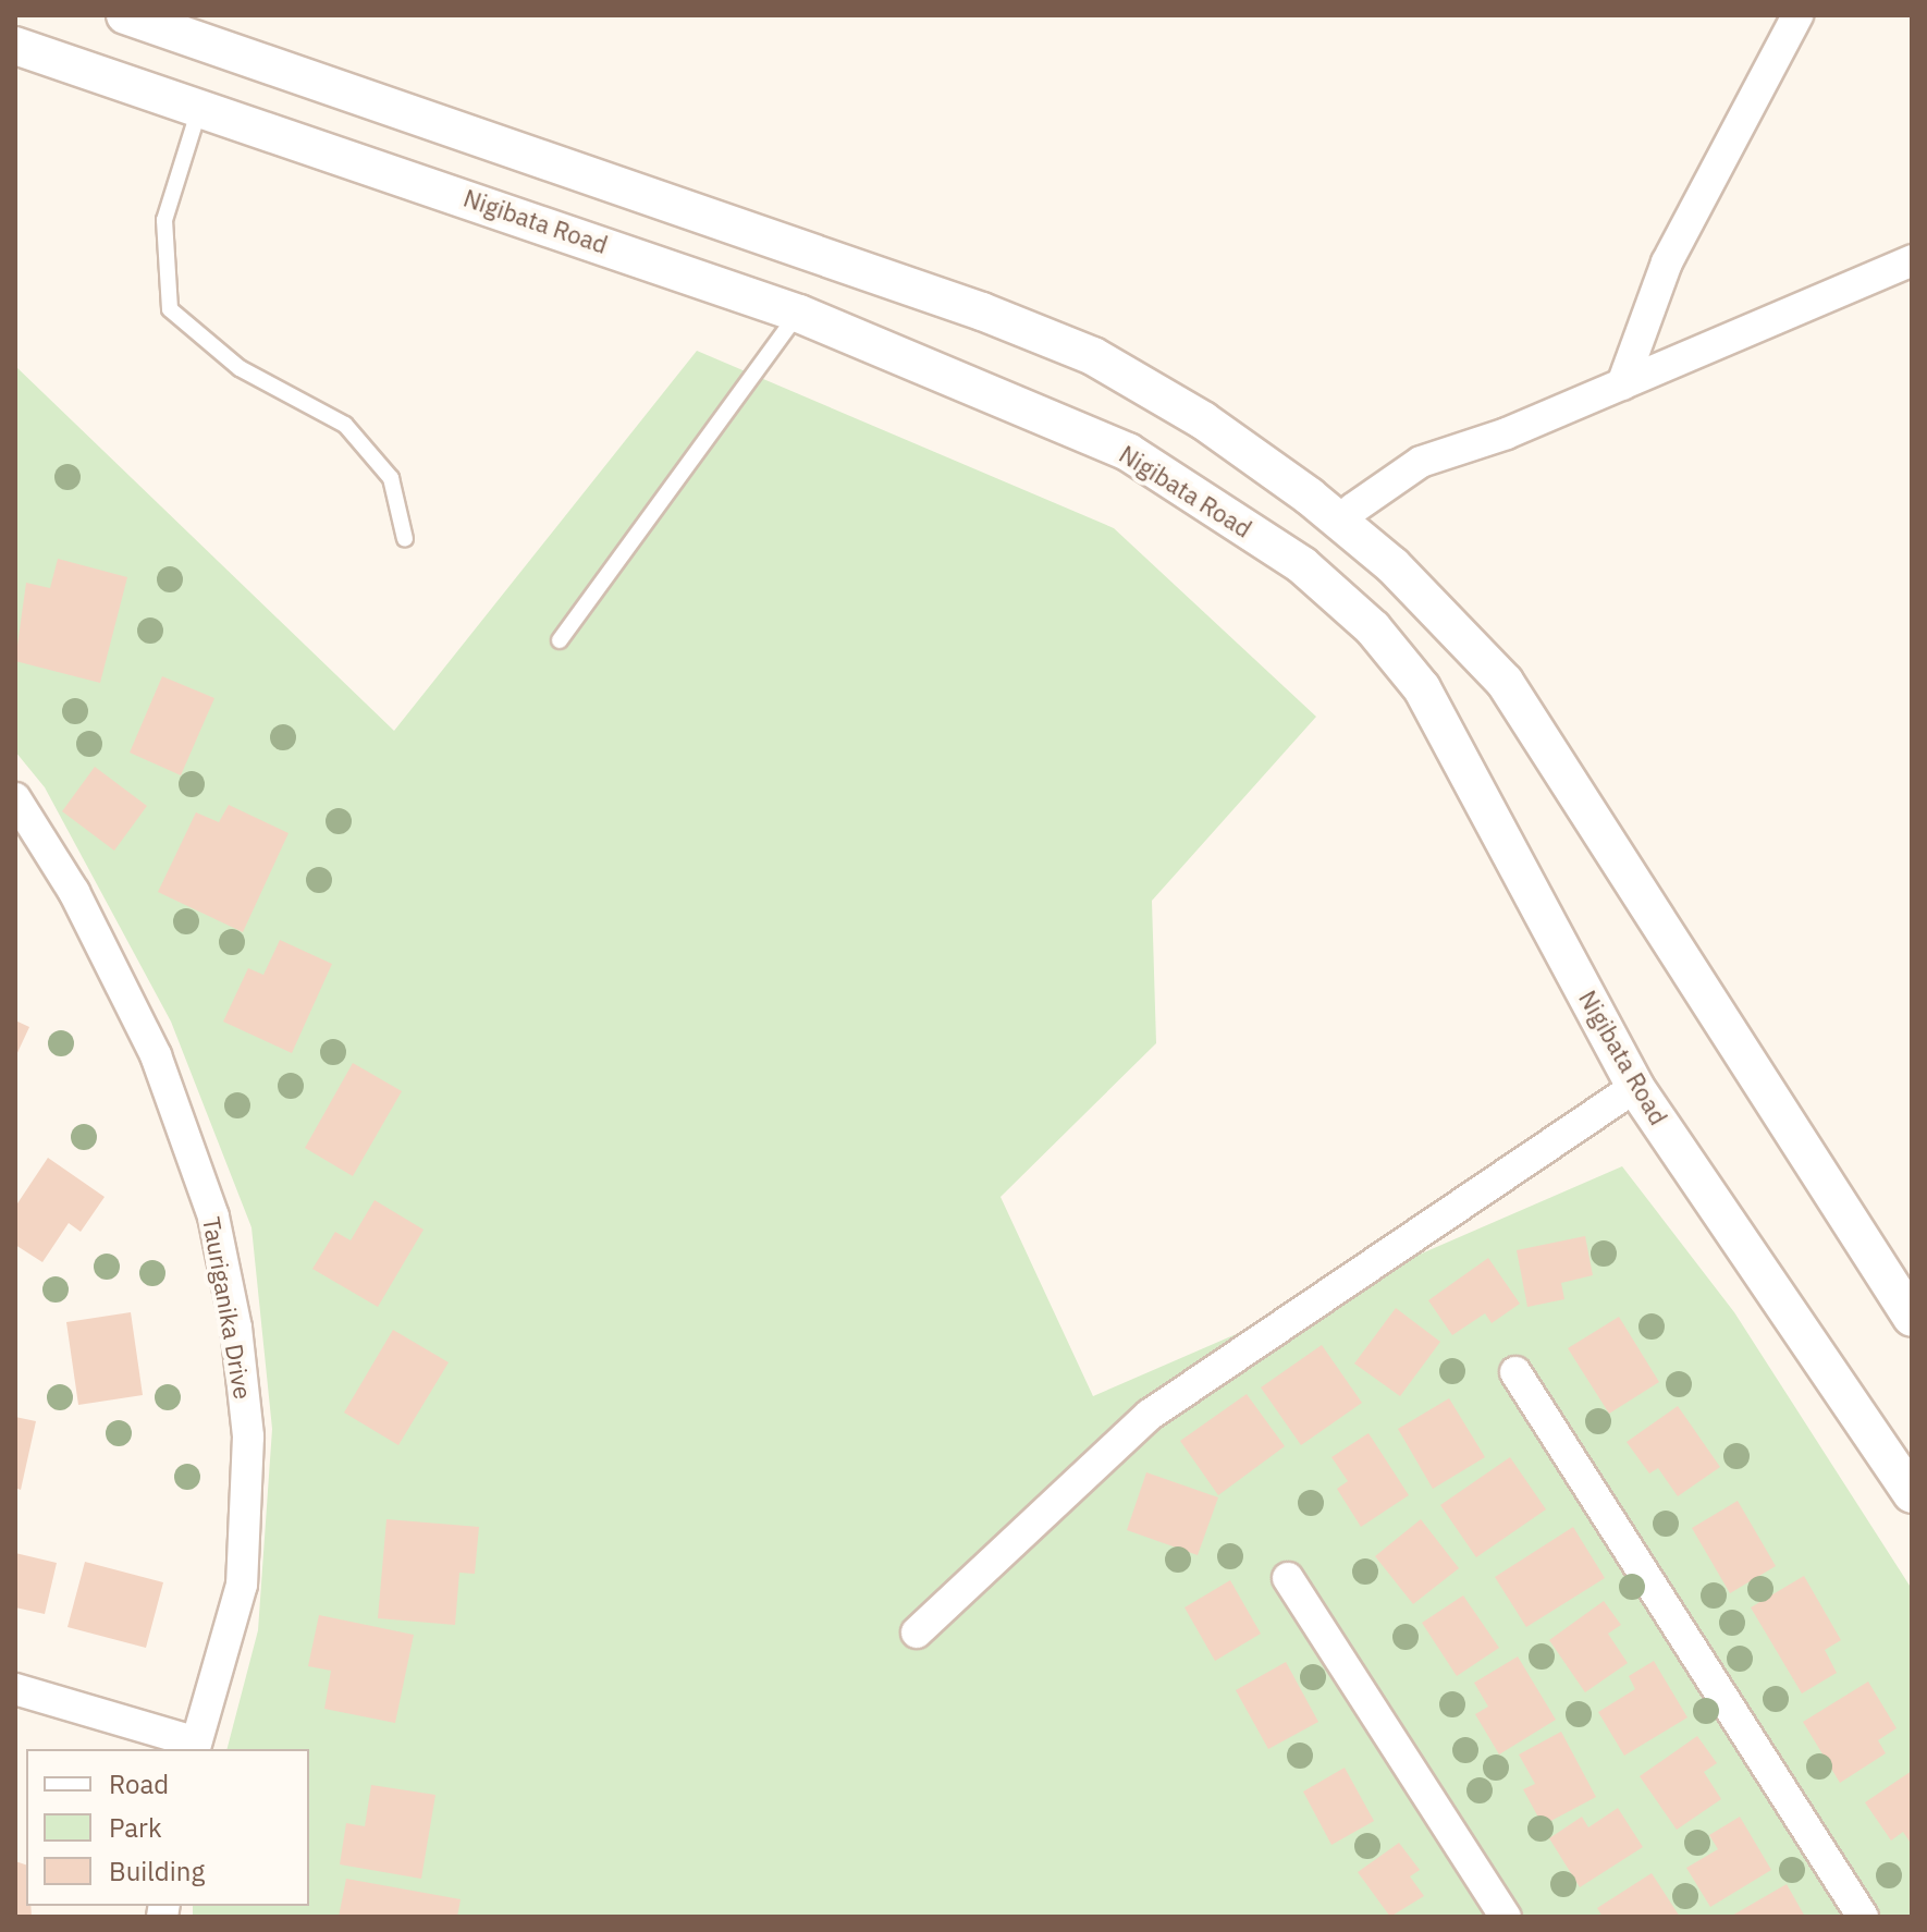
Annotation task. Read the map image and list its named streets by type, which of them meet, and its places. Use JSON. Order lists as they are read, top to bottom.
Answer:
{
  "streets": {
    "street": ["Nigibata Road", "Tauriganika Drive"]
  },
  "legend": ["Road", "Park", "Building"]
}
